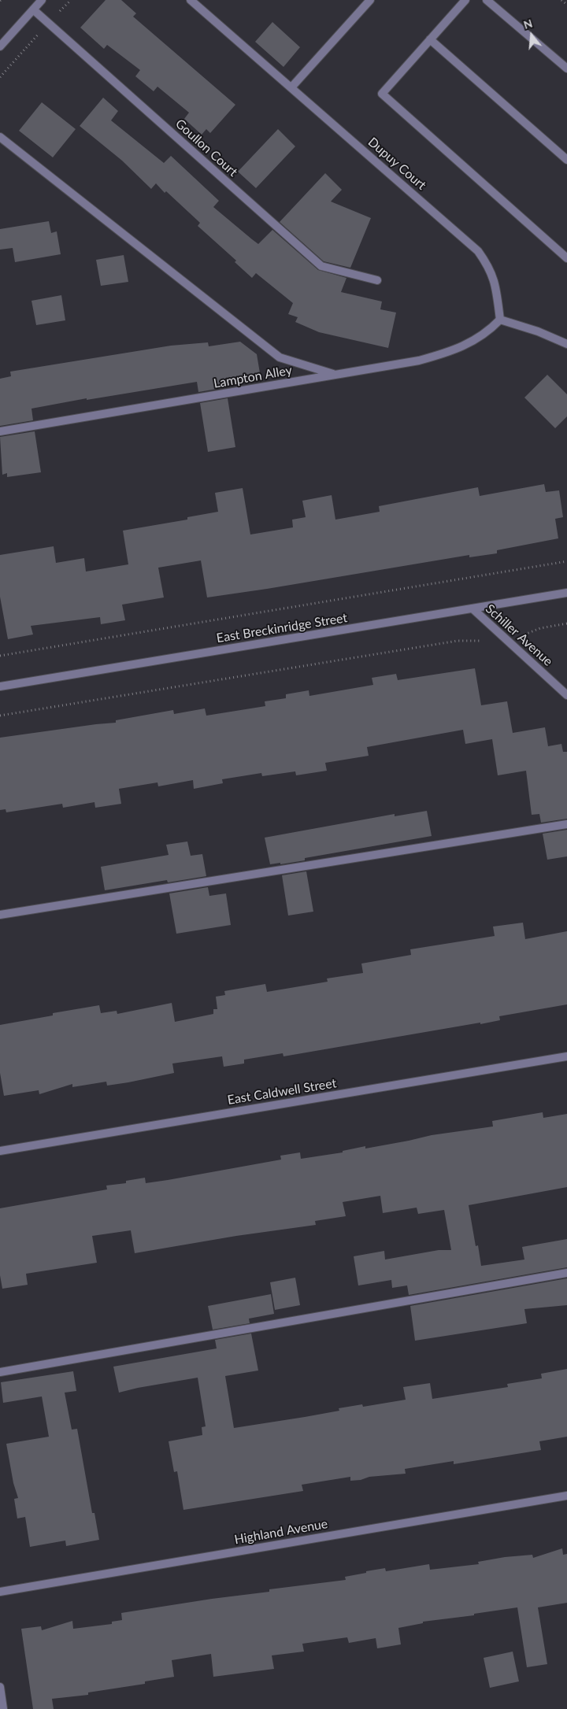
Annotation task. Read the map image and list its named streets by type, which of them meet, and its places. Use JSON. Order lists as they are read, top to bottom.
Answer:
{
  "streets": {
    "street": [
      "Goullon Court",
      "Dupuy Court",
      "Lampton Alley",
      "East Breckinridge Street",
      "Schiller Avenue",
      "East Caldwell Street",
      "Highland Avenue"
    ]
  },
  "crossings": [
    ["Dupuy Court", "Lampton Alley"],
    ["East Breckinridge Street", "Schiller Avenue"]
  ],
  "north": "top"
}
